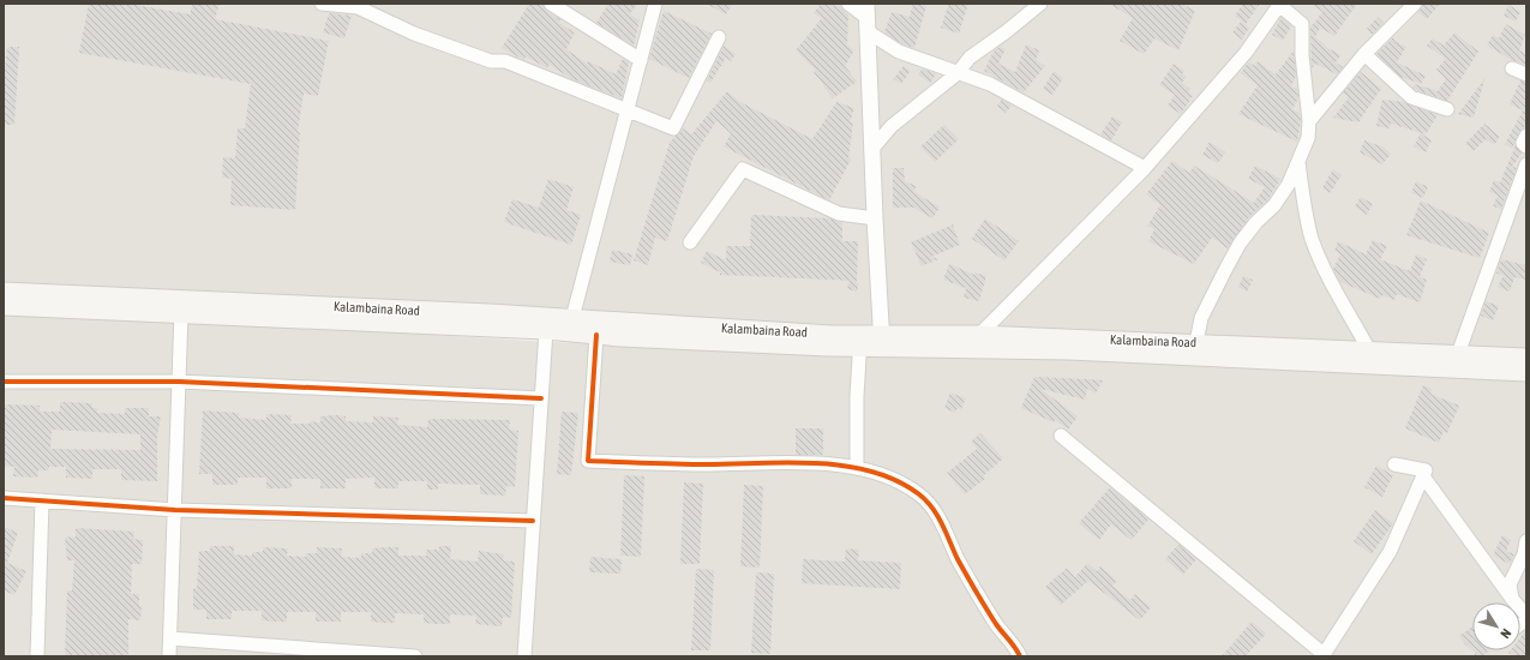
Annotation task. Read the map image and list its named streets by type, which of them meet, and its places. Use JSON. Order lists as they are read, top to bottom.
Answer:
{
  "streets": {
    "main road": ["Kalambaina Road"]
  },
  "north": "bottom right"
}
